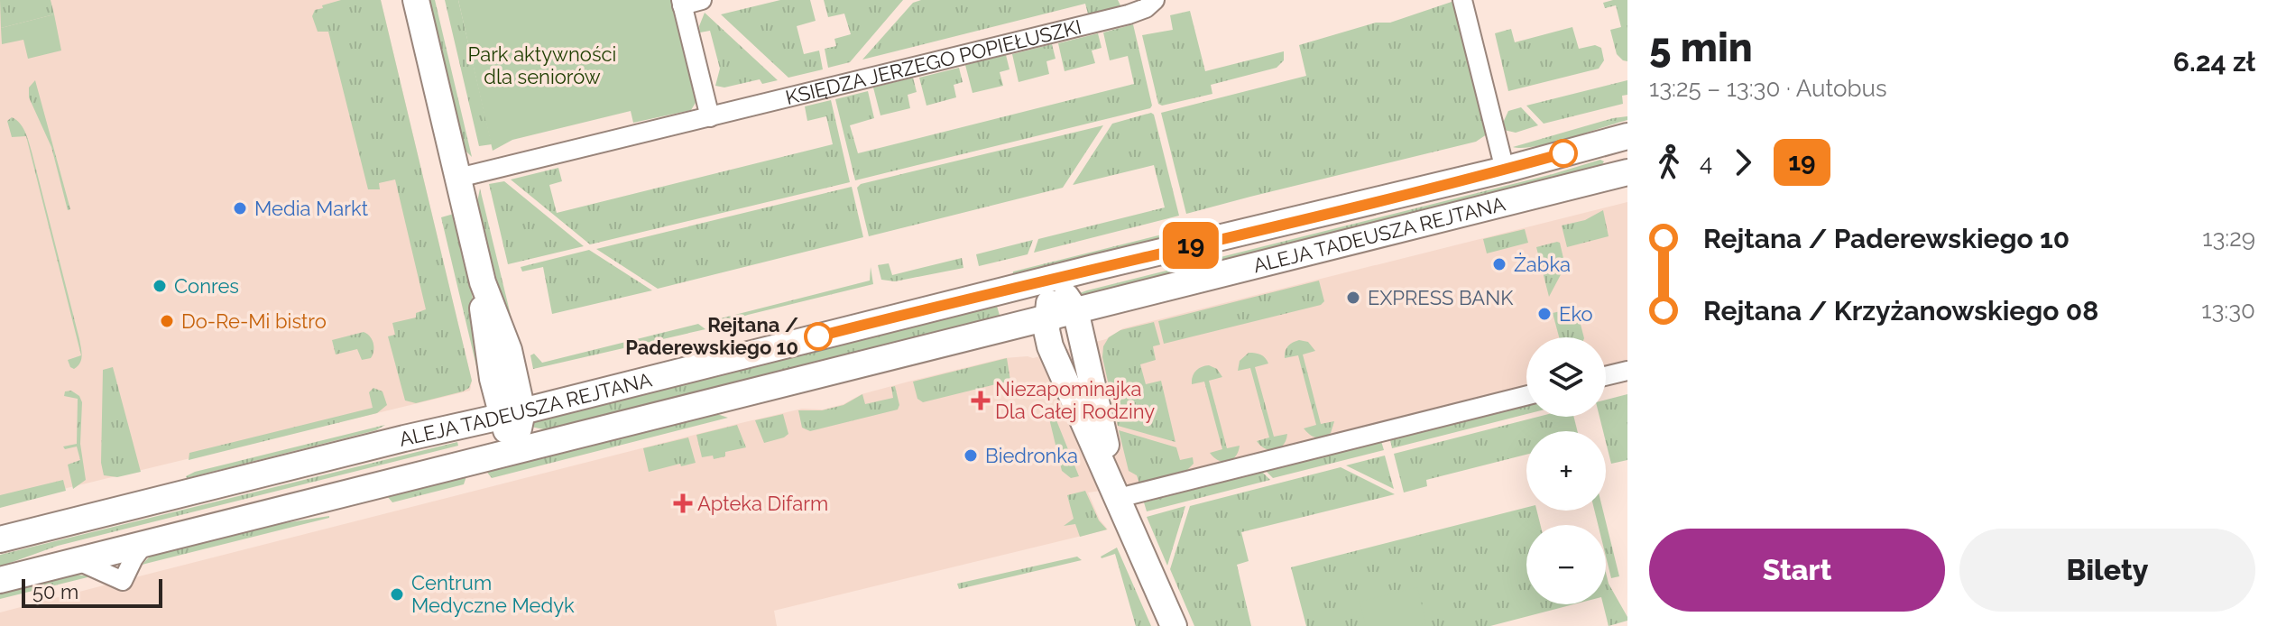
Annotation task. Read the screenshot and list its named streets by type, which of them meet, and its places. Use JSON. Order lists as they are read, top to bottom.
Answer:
{
  "streets": {
    "main road": ["ALEJA TADEUSZA REJTANA"],
    "street": ["KSIĘDZA JERZEGO POPIEŁUSZKI"]
  },
  "parks": ["Park aktywności dla seniorów"],
  "places": {
    "other": [
      "Media Markt",
      "Żabka",
      "Conres",
      "EXPRESS BANK",
      "Eko",
      "Do-Re-Mi bistro",
      "Rejtana / Paderewskiego 10",
      "Biedronka",
      "Centrum Medyczne Medyk"
    ],
    "health": ["Niezapominajka Dla Całej Rodziny", "Apteka Difarm"]
  },
  "lines": ["bus line 19"],
  "scale_bar": "50 m",
  "page": {
    "on_map": "19",
    "heading": ["5 min", "13:25 – 13:30 · Autobus", "6.24 zł"],
    "legs": ["4", "19"],
    "list": [
      {
        "name": "Rejtana / Paderewskiego 10",
        "value": "13:29"
      },
      {
        "name": "Rejtana / Krzyżanowskiego 08",
        "value": "13:30"
      }
    ],
    "map_buttons": ["+", "−"],
    "buttons": ["Start", "Bilety"],
    "scale": "50 m"
  }
}
